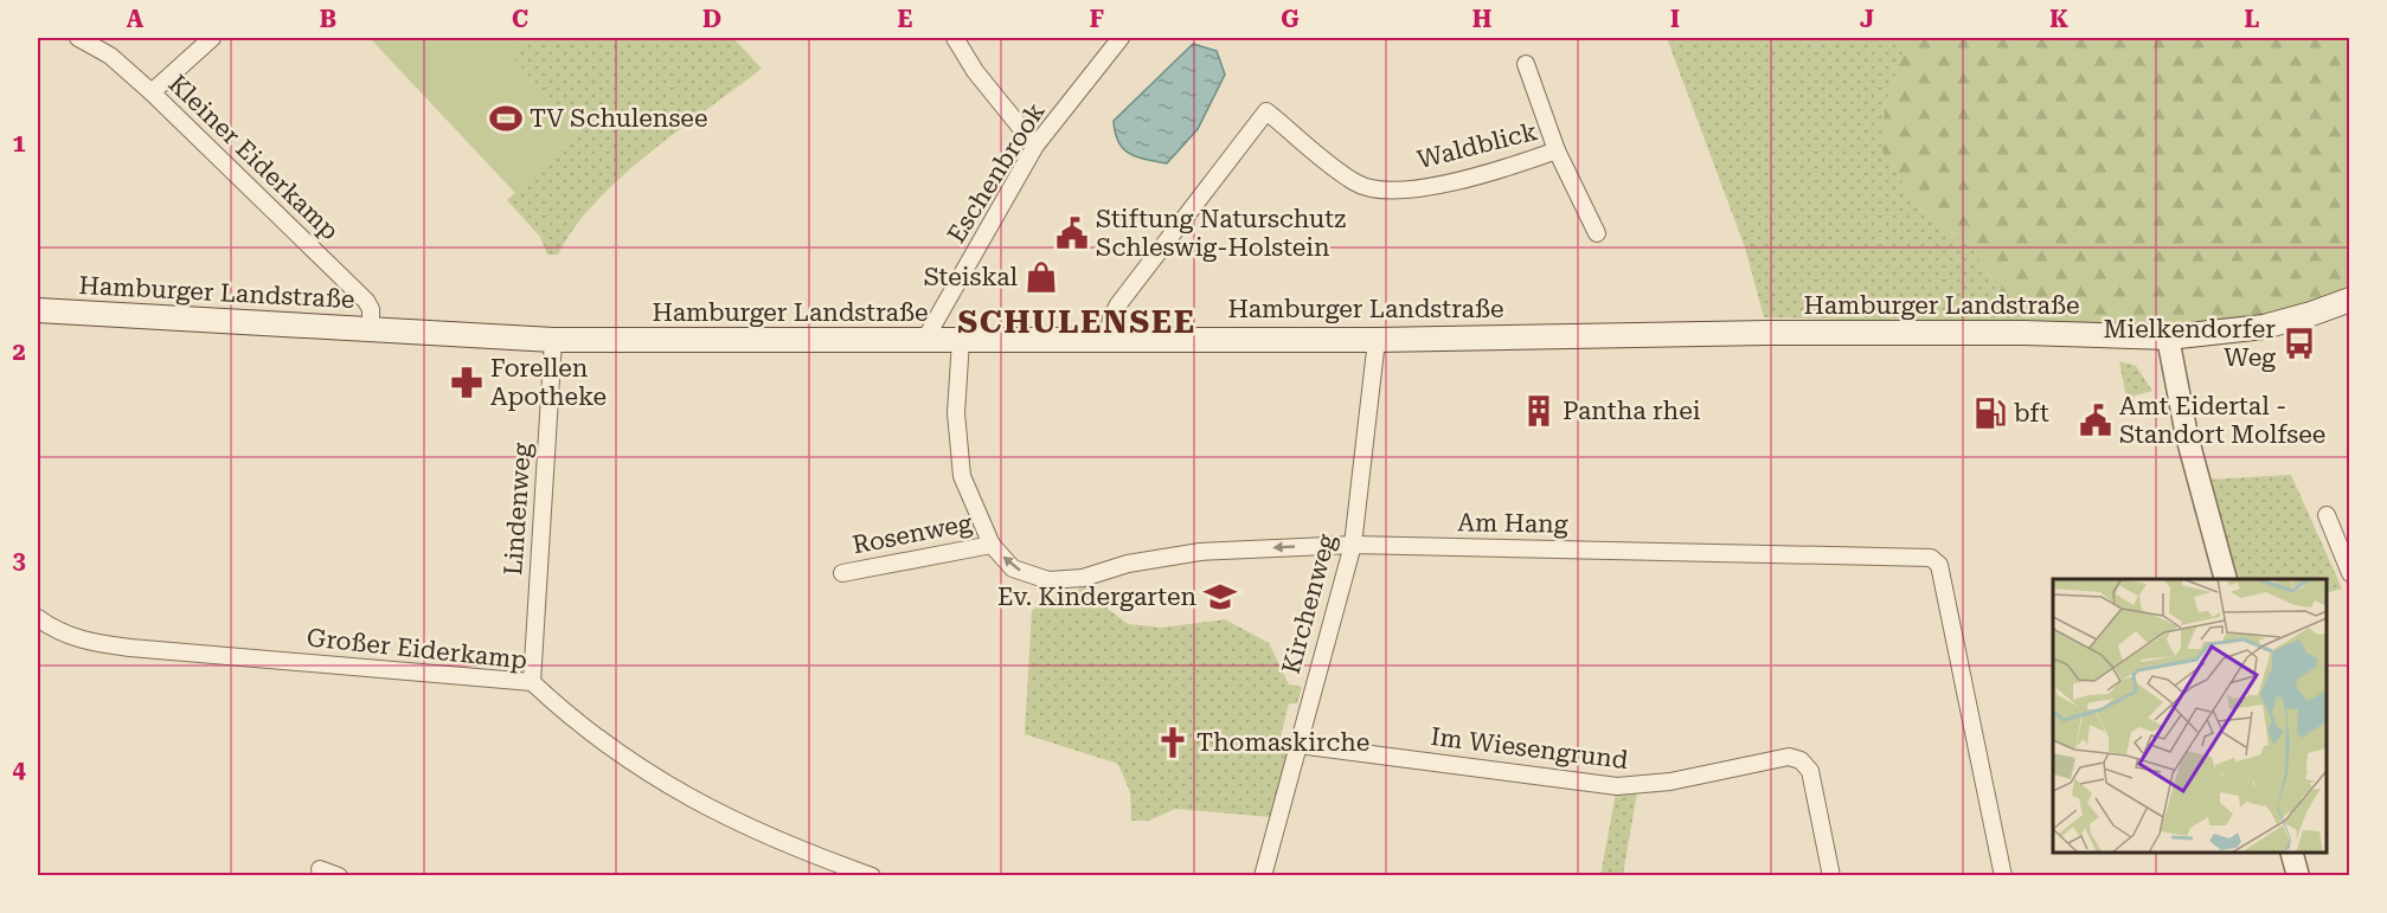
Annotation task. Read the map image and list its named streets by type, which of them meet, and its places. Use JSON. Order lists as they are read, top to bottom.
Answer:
{
  "streets": {
    "main road": ["Hamburger Landstraße"],
    "street": [
      "Waldblick",
      "Kleiner Eiderkamp",
      "Eschenbrook",
      "Lindenweg",
      "Am Hang",
      "Rosenweg",
      "Kirchenweg",
      "Großer Eiderkamp",
      "Im Wiesengrund"
    ]
  },
  "crossings": [
    ["Waldblick", "Hamburger Landstraße"],
    ["Kleiner Eiderkamp", "Hamburger Landstraße"],
    ["Eschenbrook", "Hamburger Landstraße"],
    ["Hamburger Landstraße", "Lindenweg"],
    ["Hamburger Landstraße", "Am Hang"],
    ["Hamburger Landstraße", "Kirchenweg"],
    ["Lindenweg", "Großer Eiderkamp"],
    ["Am Hang", "Rosenweg"],
    ["Am Hang", "Kirchenweg"],
    ["Kirchenweg", "Im Wiesengrund"]
  ],
  "districts": ["SCHULENSEE"],
  "places": {
    "sports": ["TV Schulensee"],
    "public building": ["Stiftung Naturschutz Schleswig-Holstein", "Amt Eidertal - Standort Molfsee"],
    "shop": ["Steiskal"],
    "bus stop": ["Mielkendorfer Weg"],
    "pharmacy": ["Forellen Apotheke"],
    "building": ["Pantha rhei"],
    "fuel station": ["bft"],
    "school or university": ["Ev. Kindergarten"],
    "church": ["Thomaskirche"]
  },
  "grid": {
    "columns": [
      "A",
      "B",
      "C",
      "D",
      "E",
      "F",
      "G",
      "H",
      "I",
      "J",
      "K",
      "L"
    ],
    "rows": [
      "1",
      "2",
      "3",
      "4"
    ]
  }
}
